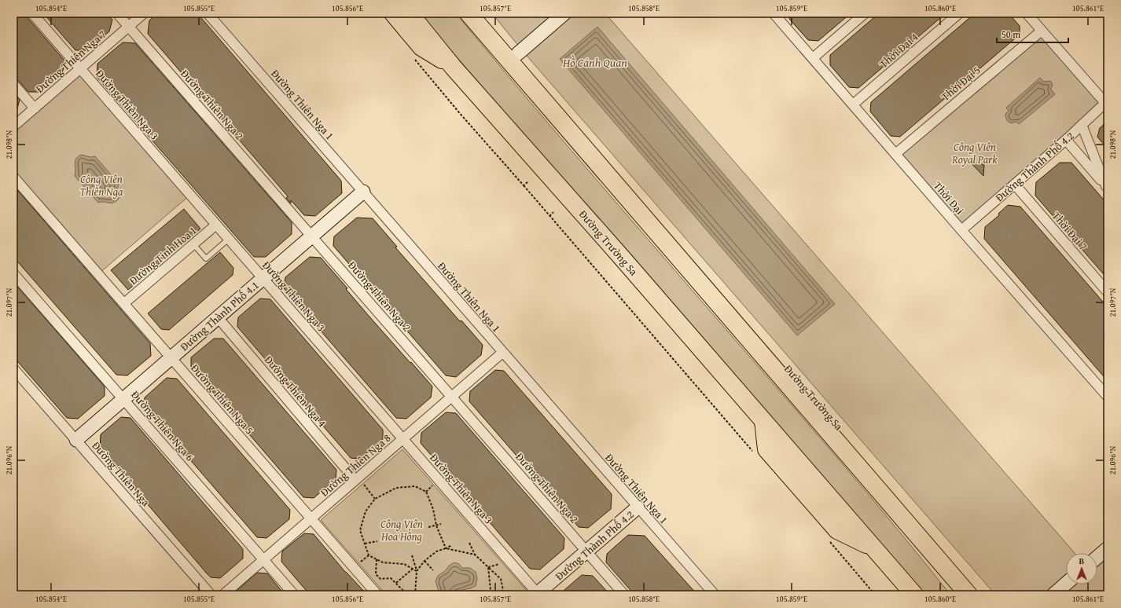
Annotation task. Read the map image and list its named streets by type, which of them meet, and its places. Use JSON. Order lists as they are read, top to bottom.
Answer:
{
  "streets": {
    "highway": ["Đường Trường Sa"],
    "street": [
      "Thời Đại 4",
      "Đường Thiên Nga 7",
      "Thời Đại 5",
      "Đường Thiên Nga 3",
      "Đường Thiên Nga 2",
      "Đường Thiên Nga 1",
      "Đường Thành Phố 4.2",
      "Thời Đại",
      "Thời Đại 7",
      "Đường Tinh Hoa 1",
      "Đường Thành Phố 4.1",
      "Đường Thiên Nga 4",
      "Đường Thiên Nga 5",
      "Đường Thiên Nga 6",
      "Đường Thiên Nga 8",
      "Đường Thiên Nga"
    ]
  },
  "crossings": [
    ["Thời Đại 4", "Thời Đại"],
    ["Đường Thiên Nga 7", "Đường Thiên Nga 3"],
    ["Đường Thiên Nga 7", "Đường Thiên Nga 2"],
    ["Thời Đại 5", "Thời Đại"],
    ["Đường Thiên Nga 3", "Đường Thành Phố 4.2"],
    ["Đường Thiên Nga 3", "Đường Tinh Hoa 1"],
    ["Đường Thiên Nga 3", "Đường Thành Phố 4.1"],
    ["Đường Thiên Nga 3", "Đường Thiên Nga 8"],
    ["Đường Thiên Nga 2", "Đường Thành Phố 4.2"],
    ["Đường Thiên Nga 2", "Đường Thành Phố 4.1"],
    ["Đường Thiên Nga 2", "Đường Thiên Nga 8"],
    ["Đường Thiên Nga 1", "Đường Thành Phố 4.2"],
    ["Đường Thiên Nga 1", "Đường Thành Phố 4.1"],
    ["Đường Thiên Nga 1", "Đường Thiên Nga 8"],
    ["Đường Thành Phố 4.2", "Thời Đại"],
    ["Đường Thành Phố 4.2", "Thời Đại 7"],
    ["Đường Tinh Hoa 1", "Đường Thiên Nga 5"],
    ["Đường Thành Phố 4.1", "Đường Thiên Nga 4"],
    ["Đường Thành Phố 4.1", "Đường Thiên Nga 5"],
    ["Đường Thành Phố 4.1", "Đường Thiên Nga 6"],
    ["Đường Thành Phố 4.1", "Đường Thiên Nga"],
    ["Đường Thiên Nga 4", "Đường Thiên Nga 8"],
    ["Đường Thiên Nga 5", "Đường Thiên Nga 8"],
    ["Đường Thiên Nga 6", "Đường Thiên Nga 8"]
  ],
  "water": ["Hồ Cảnh Quan"],
  "parks": ["Công Viên Royal Park", "Công Viên Thiên Nga", "Công Viên Hoa Hồng"],
  "scale_bar": "50 m",
  "north": "top",
  "coordinates": [
    "105.854°E",
    "105.855°E",
    "105.856°E",
    "105.857°E",
    "105.858°E",
    "105.859°E",
    "105.860°E",
    "105.861°E",
    "21.098°N",
    "21.097°N",
    "21.096°N"
  ]
}
